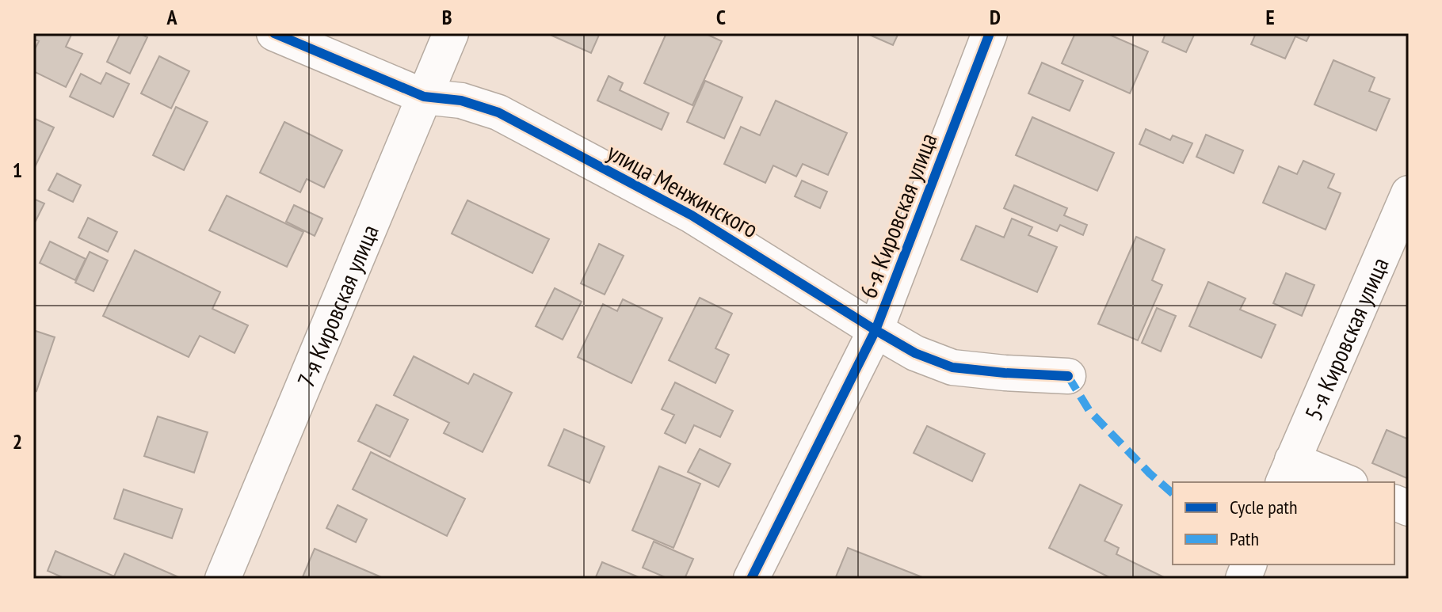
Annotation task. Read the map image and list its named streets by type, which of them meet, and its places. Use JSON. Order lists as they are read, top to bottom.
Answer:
{
  "streets": {
    "street": [
      "улица Менжинского",
      "6-я Кировская улица",
      "7-я Кировская улица",
      "5-я Кировская улица"
    ]
  },
  "crossings": [
    ["улица Менжинского", "6-я Кировская улица"],
    ["улица Менжинского", "7-я Кировская улица"]
  ],
  "legend": ["Cycle path", "Path"],
  "grid": {
    "columns": [
      "A",
      "B",
      "C",
      "D",
      "E"
    ],
    "rows": ["1", "2"]
  }
}
